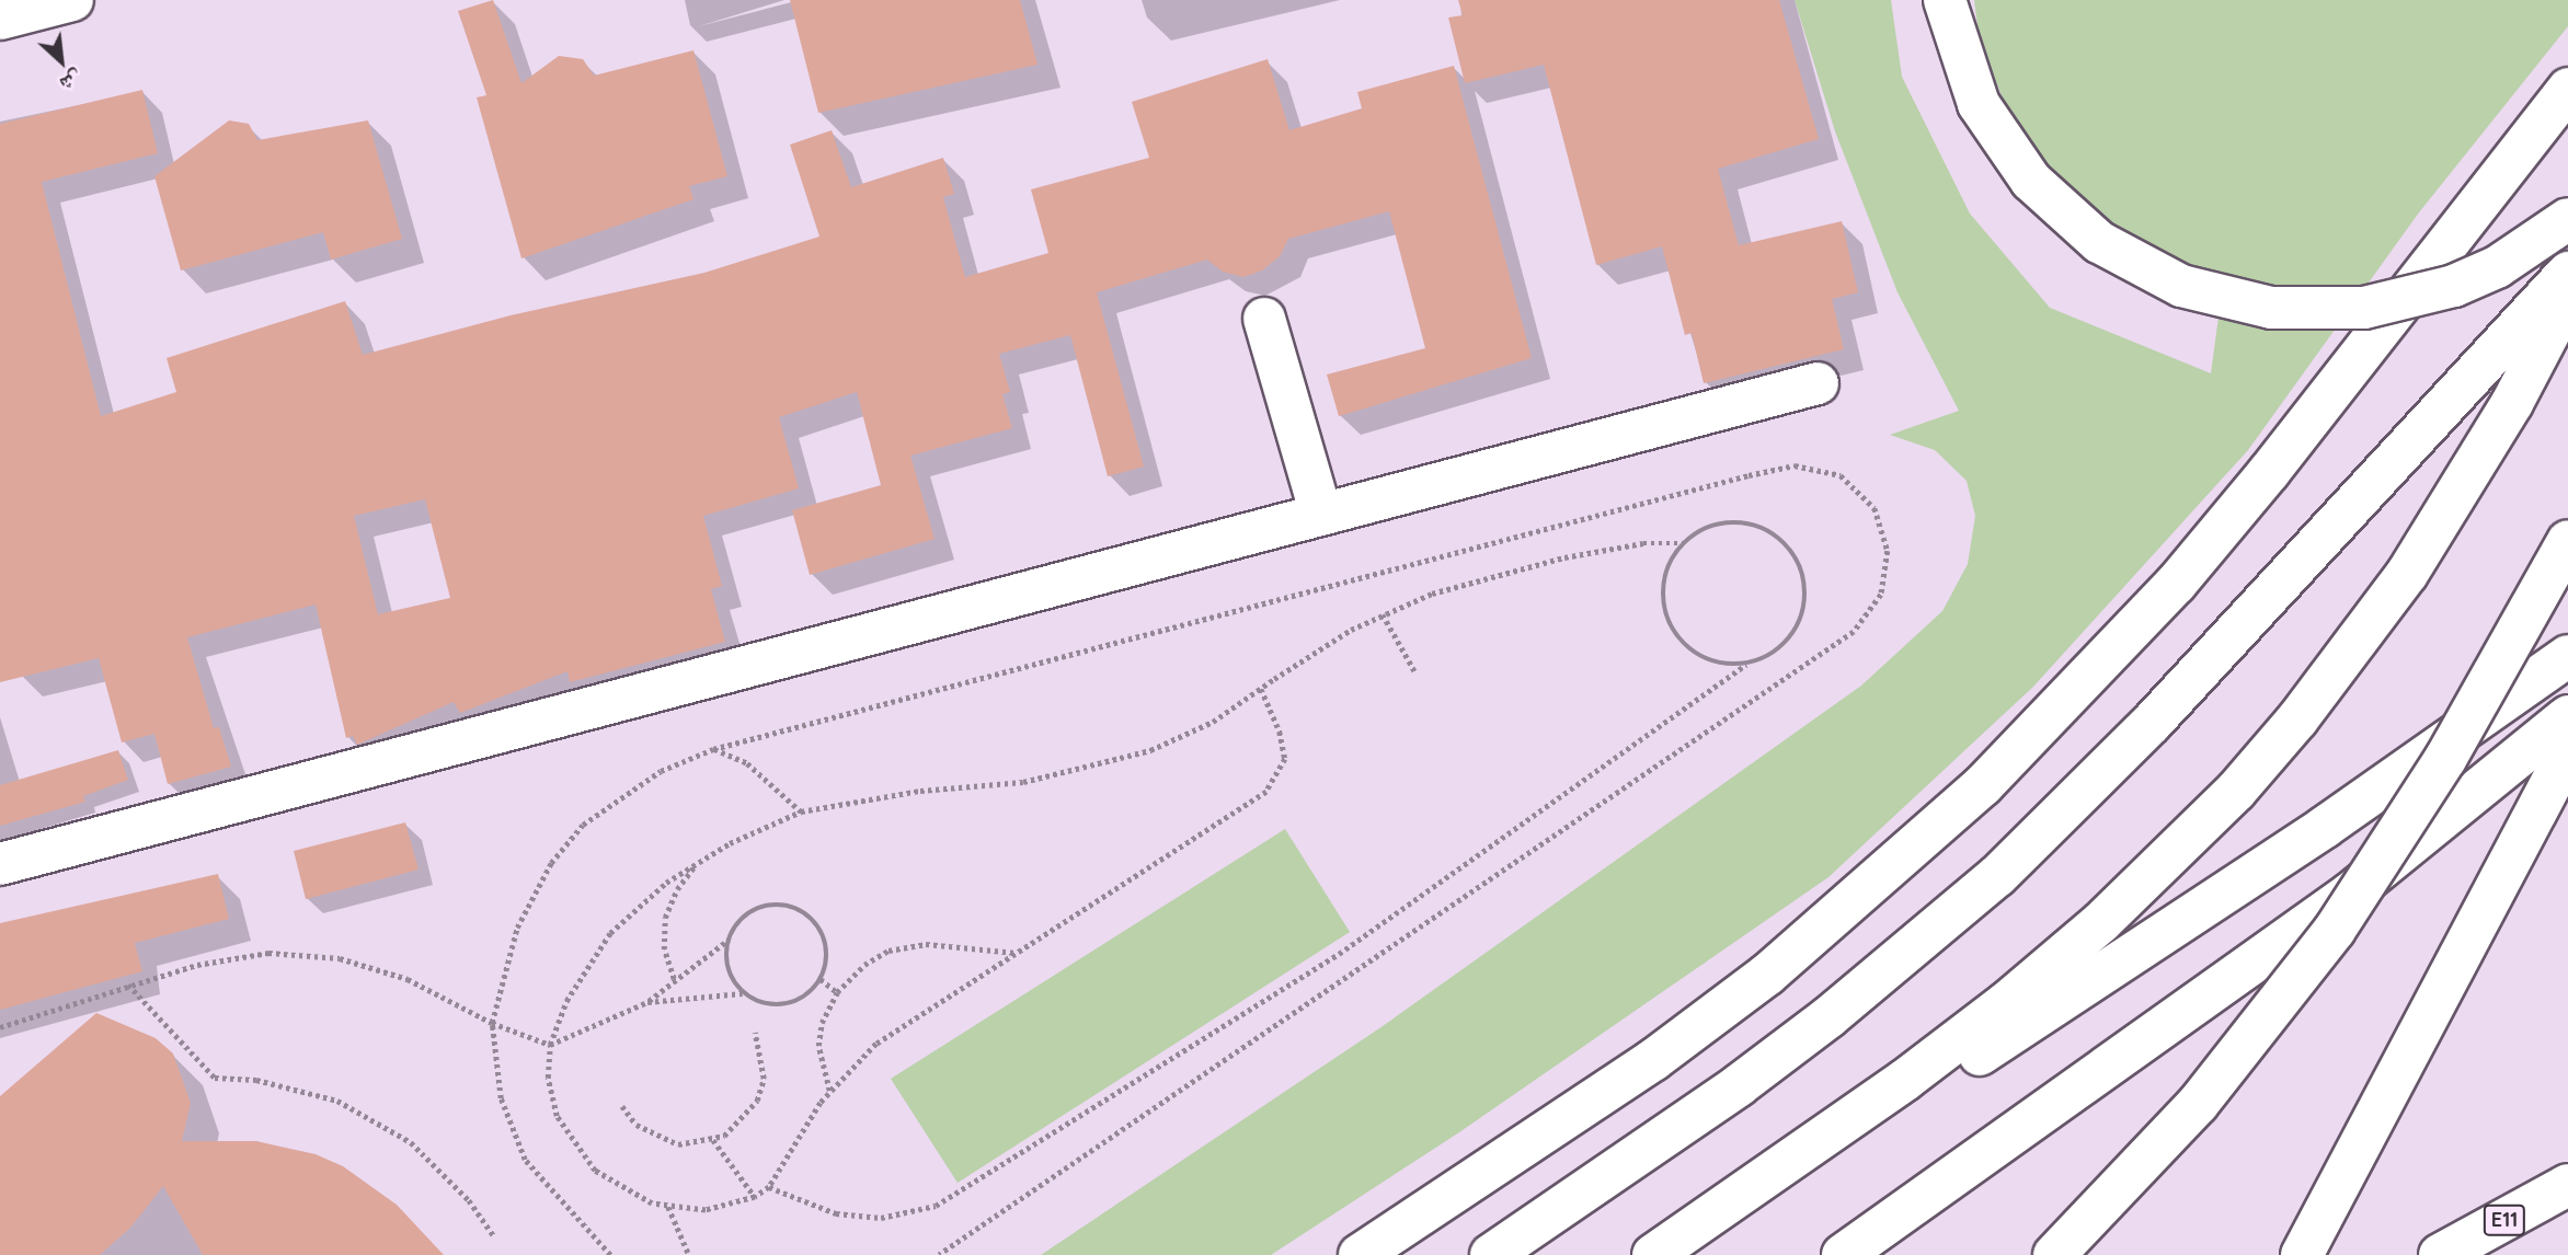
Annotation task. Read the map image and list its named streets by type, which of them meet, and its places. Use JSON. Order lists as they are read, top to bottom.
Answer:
{
  "streets": {
    "main road": ["E11"]
  },
  "north": "bottom right"
}
